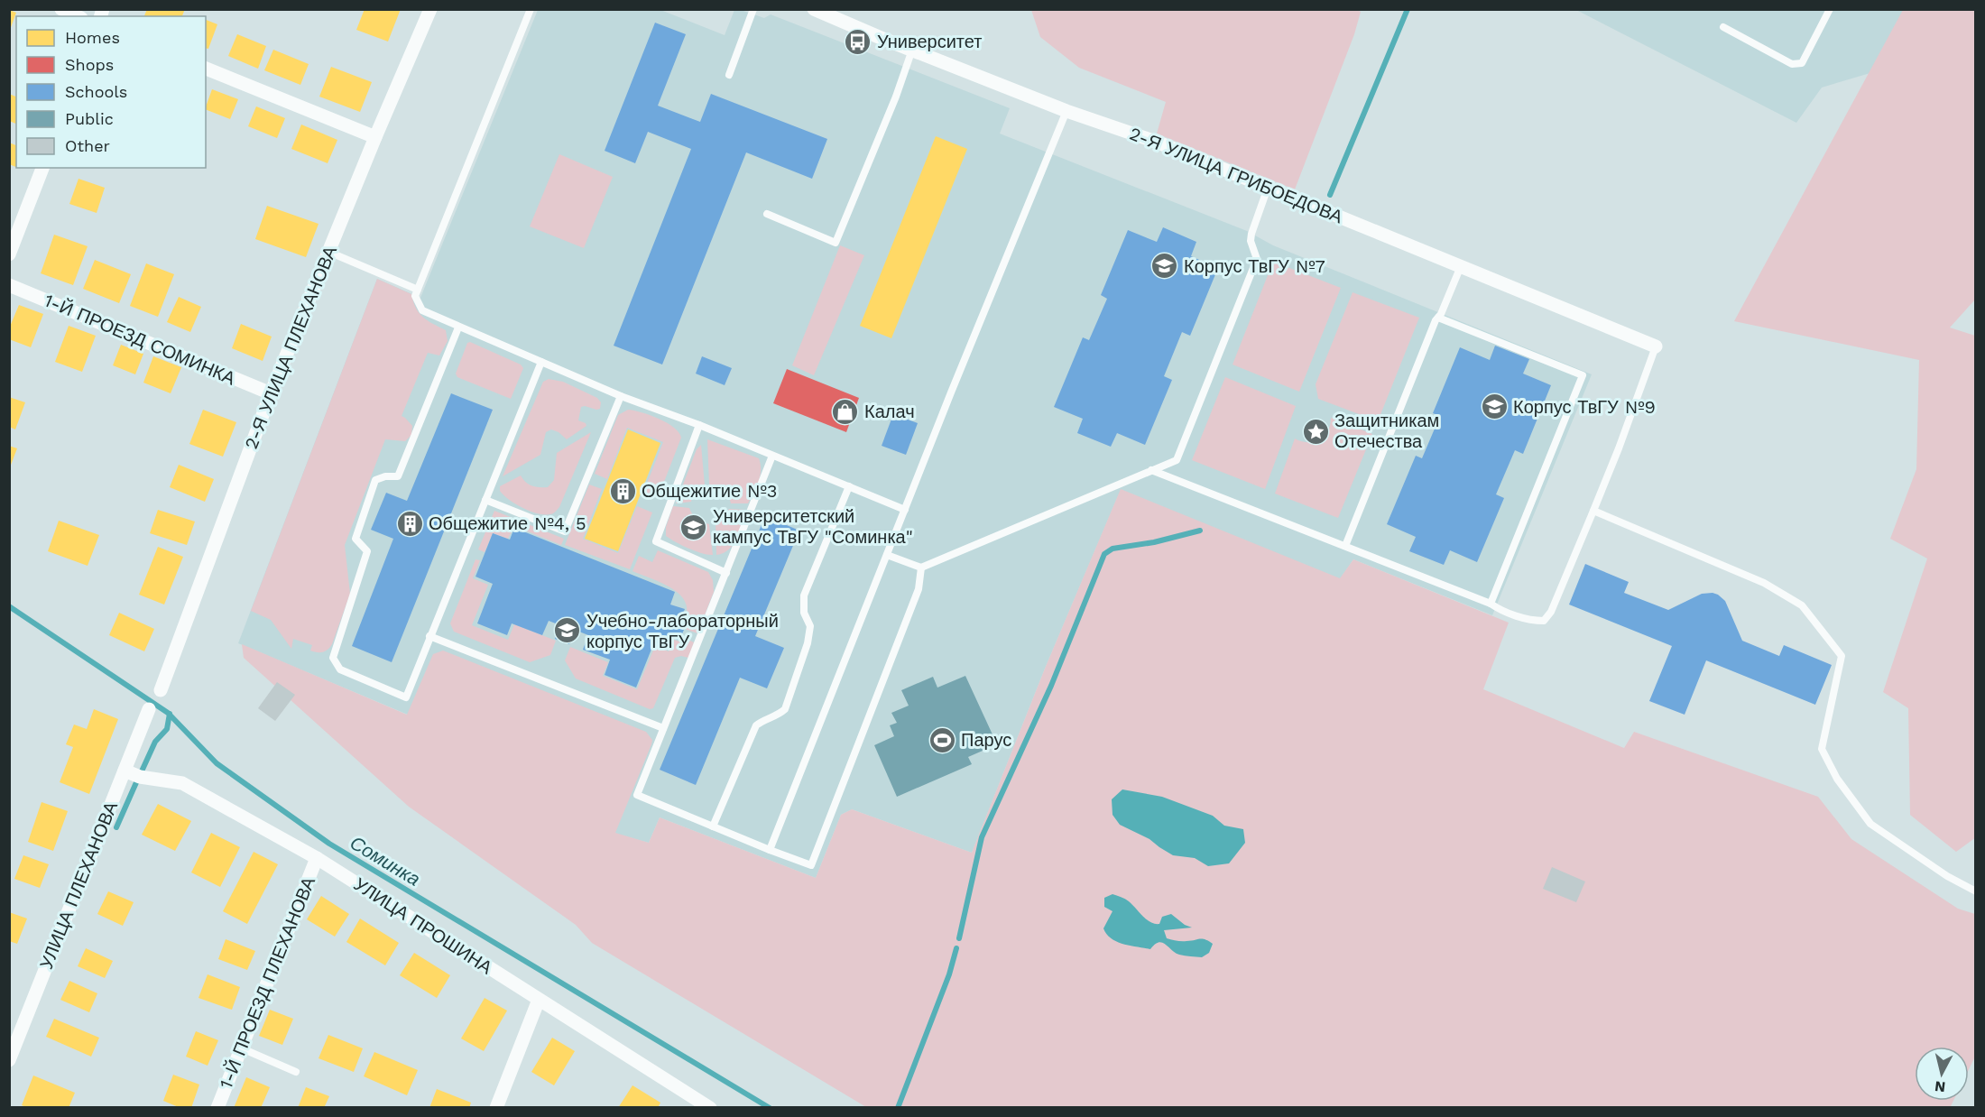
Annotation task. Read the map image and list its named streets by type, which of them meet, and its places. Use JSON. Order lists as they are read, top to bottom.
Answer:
{
  "streets": {
    "street": [
      "2-Я УЛИЦА ГРИБОЕДОВА",
      "1-Й ПРОЕЗД СОМИНКА",
      "2-Я УЛИЦА ПЛЕХАНОВА",
      "УЛИЦА ПЛЕХАНОВА",
      "УЛИЦА ПРОШИНА",
      "1-Й ПРОЕЗД ПЛЕХАНОВА"
    ]
  },
  "crossings": [
    ["1-Й ПРОЕЗД СОМИНКА", "2-Я УЛИЦА ПЛЕХАНОВА"],
    ["УЛИЦА ПЛЕХАНОВА", "УЛИЦА ПРОШИНА"],
    ["УЛИЦА ПРОШИНА", "1-Й ПРОЕЗД ПЛЕХАНОВА"]
  ],
  "water": ["Соминка"],
  "places": {
    "bus stop": ["Университет"],
    "school or university": [
      "Корпус ТвГУ №7",
      "Корпус ТвГУ №9",
      "Университетский кампус ТвГУ \"Соминка\"",
      "Учебно-лабораторный корпус ТвГУ"
    ],
    "shop": ["Калач"],
    "place": ["Защитникам Отечества"],
    "building": ["Общежитие №3", "Общежитие №4, 5"],
    "sports": ["Парус"]
  },
  "legend": [
    "Homes",
    "Shops",
    "Schools",
    "Public",
    "Other"
  ],
  "north": "bottom"
}
